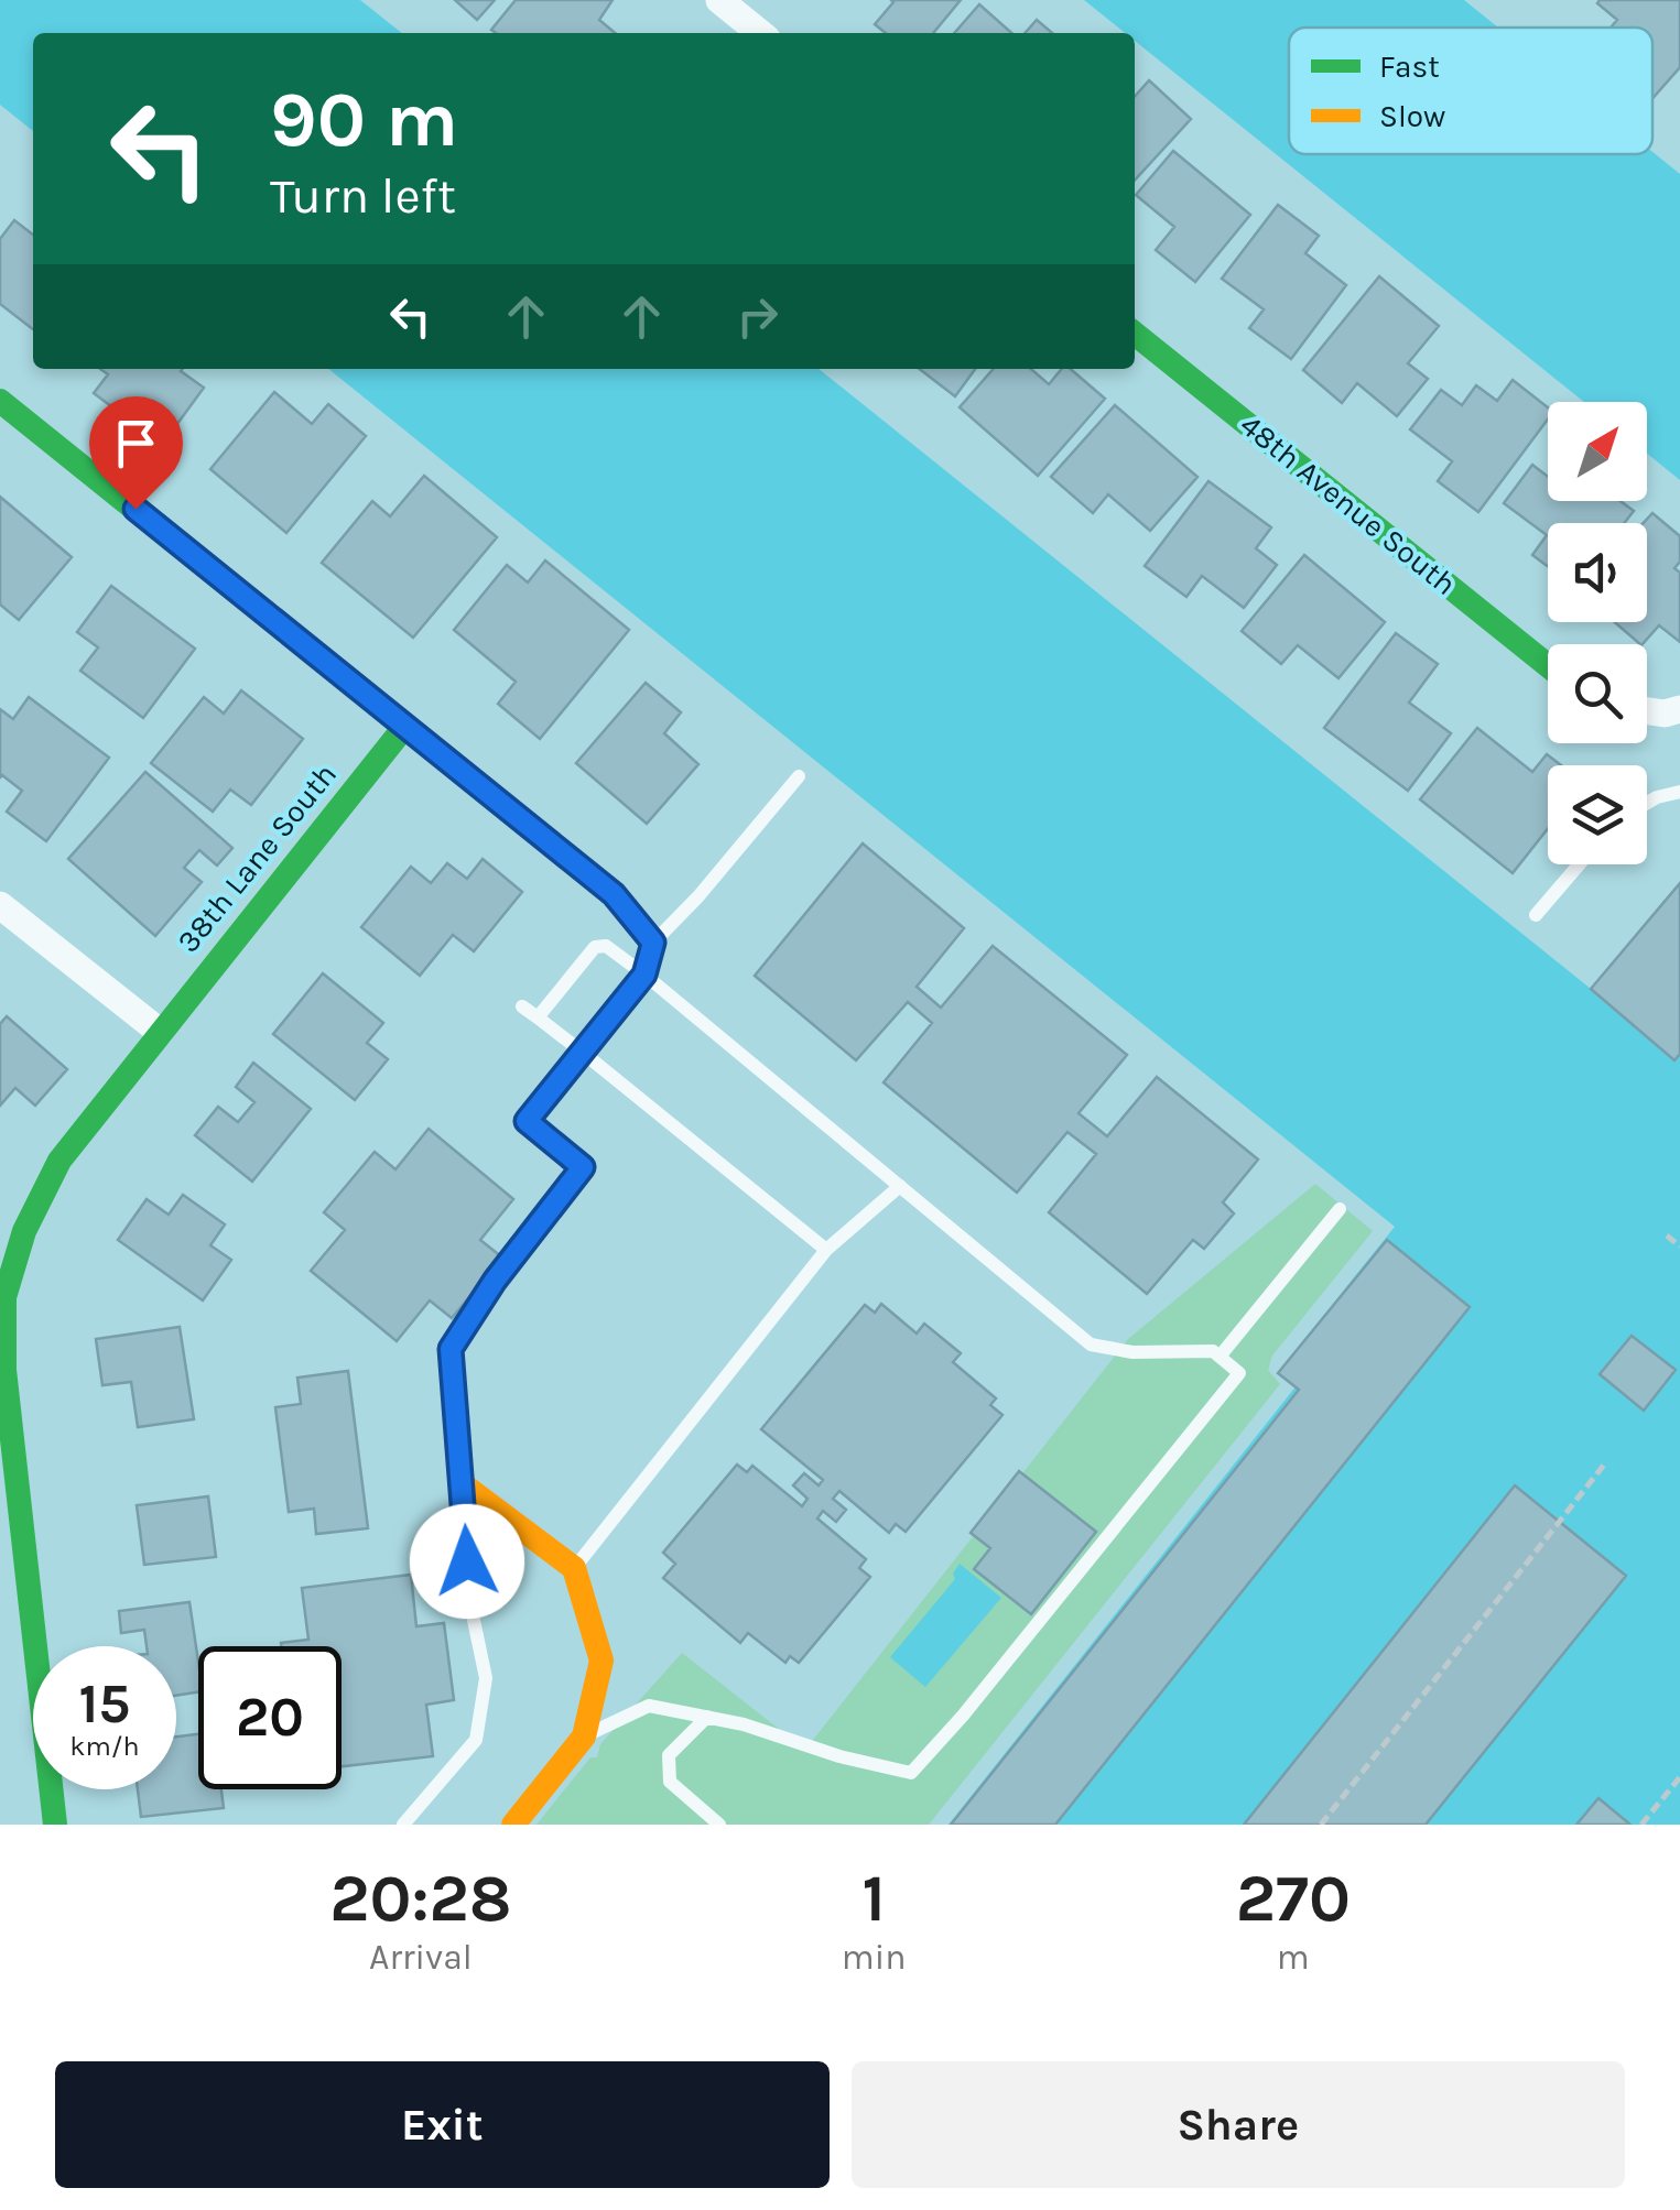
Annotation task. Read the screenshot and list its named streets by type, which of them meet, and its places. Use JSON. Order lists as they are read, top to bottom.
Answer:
{
  "streets": {
    "street": ["48th Avenue South", "38th Lane South"]
  },
  "legend": ["Fast", "Slow"],
  "north": "top right",
  "page": {
    "turn": ["90 m", "Turn left"],
    "speed": "15 km/h",
    "limit": "20",
    "eta": [
      "20:28",
      "Arrival",
      "1",
      "min",
      "270",
      "m"
    ],
    "buttons": ["Exit", "Share"]
  }
}
